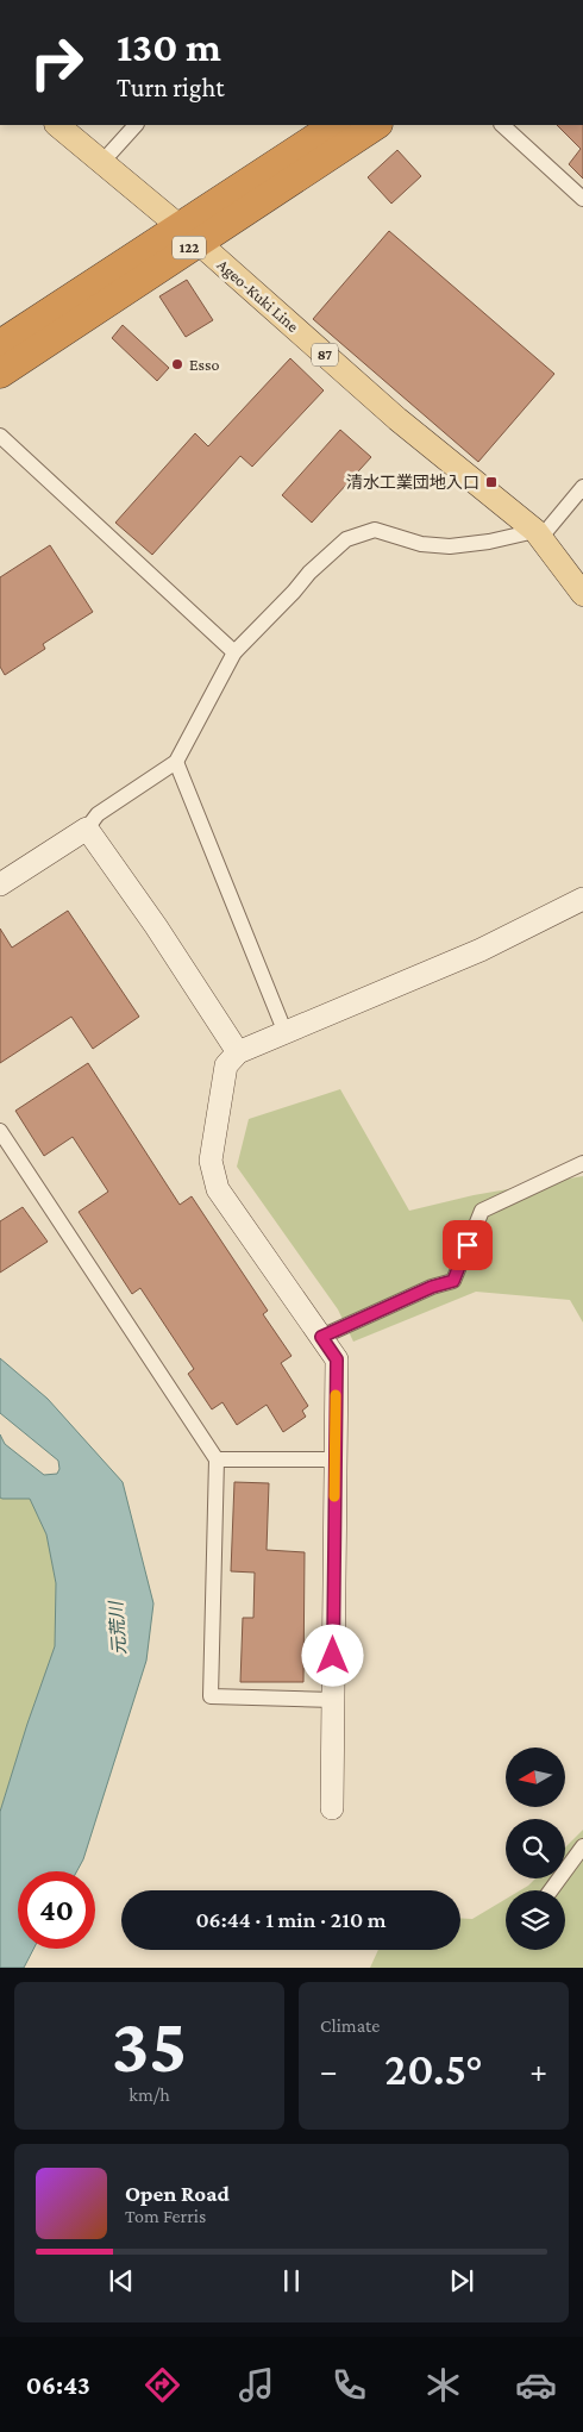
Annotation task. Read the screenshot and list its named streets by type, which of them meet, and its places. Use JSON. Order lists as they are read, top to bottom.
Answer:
{
  "streets": {
    "highway": ["122"],
    "main road": ["Ageo-Kuki Line", "87"]
  },
  "crossings": [
    ["122", "Ageo-Kuki Line"]
  ],
  "water": ["元荒川"],
  "places": {
    "other": ["Esso"],
    "transit": ["清水工業団地入口"]
  },
  "north": "left",
  "page": {
    "turn": ["130 m", "Turn right"],
    "limit": "40",
    "trip": "06:44 · 1 min · 210 m",
    "tile": [
      ["35", "km/h"],
      "Climate"
    ],
    "heat": ["−", "20.5°", "+"],
    "song": ["Open Road", "Tom Ferris"],
    "tabs": "06:43"
  }
}
